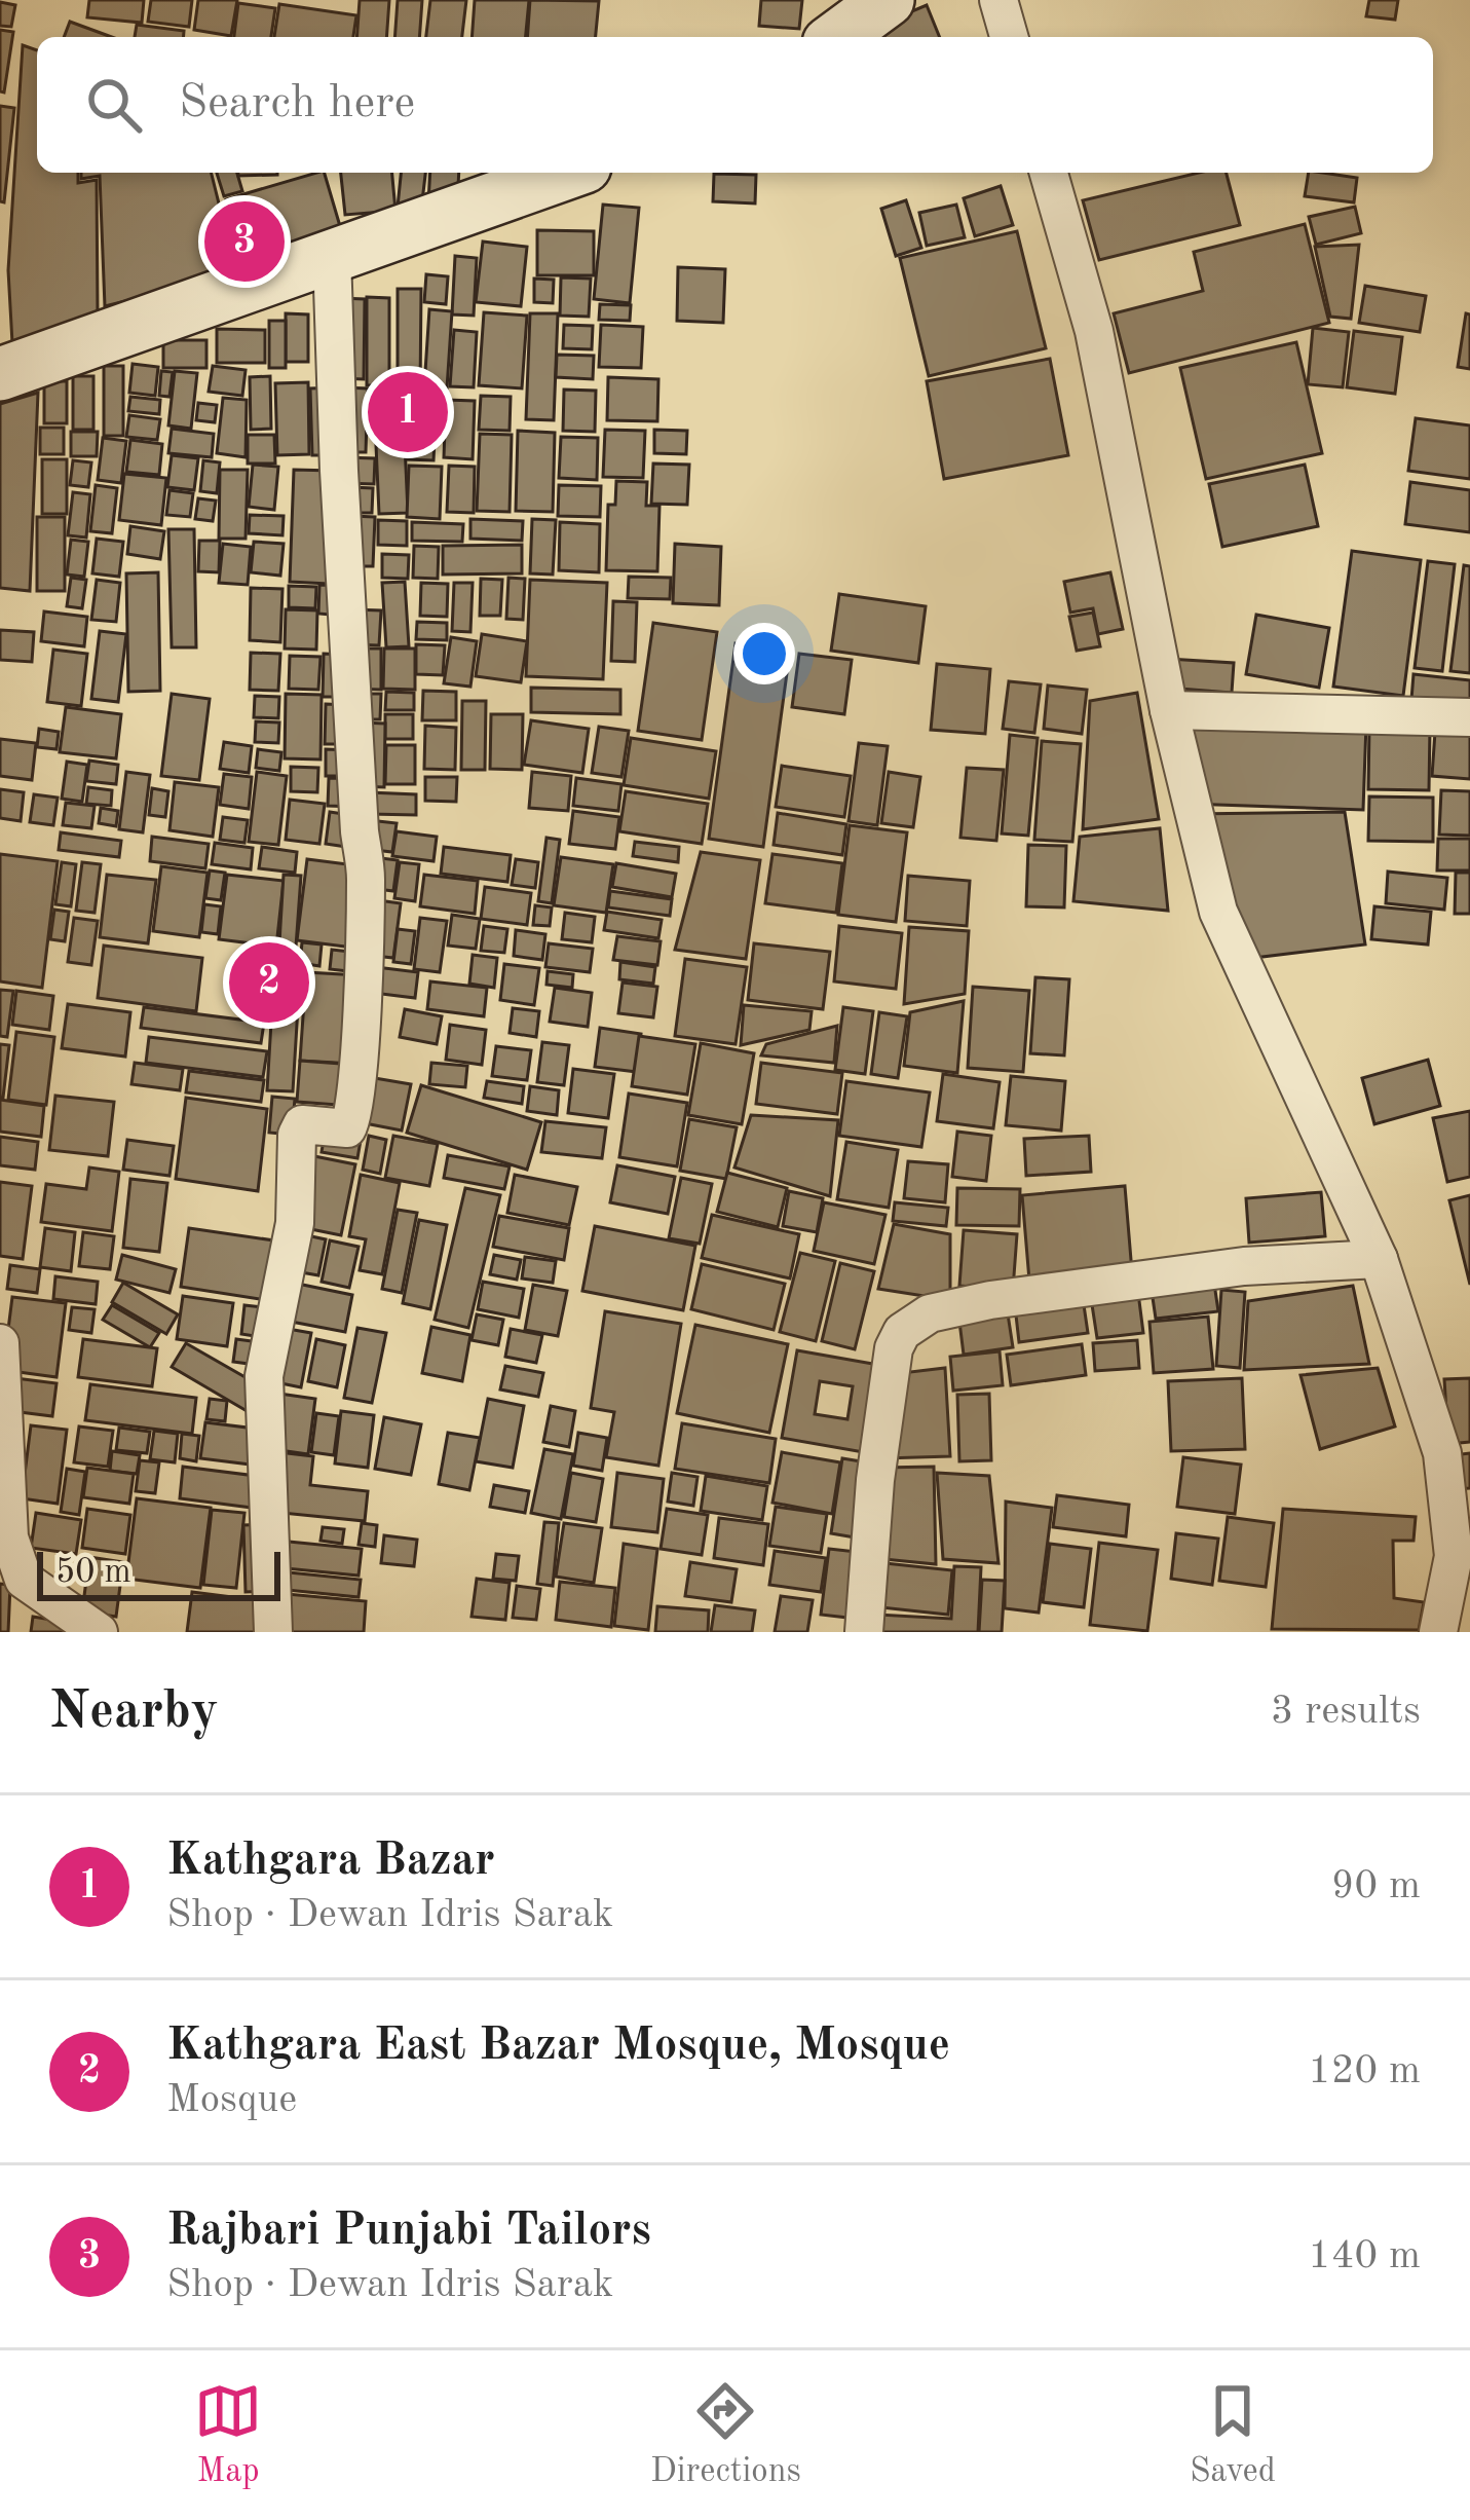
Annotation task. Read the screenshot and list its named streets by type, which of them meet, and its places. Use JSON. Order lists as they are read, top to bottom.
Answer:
{
  "scale_bar": "50 m",
  "page": {
    "search": "Search here",
    "pins": ["3", "1", "2"],
    "scale": "50 m",
    "heading": ["Nearby", "3 results"],
    "list": [
      {
        "mark": "1",
        "name": "Kathgara Bazar",
        "note": "Shop · Dewan Idris Sarak",
        "value": "90 m"
      },
      {
        "mark": "2",
        "name": "Kathgara East Bazar Mosque, Mosque",
        "note": "Mosque",
        "value": "120 m"
      },
      {
        "mark": "3",
        "name": "Rajbari Punjabi Tailors",
        "note": "Shop · Dewan Idris Sarak",
        "value": "140 m"
      }
    ],
    "nav": ["Map", "Directions", "Saved"]
  }
}
